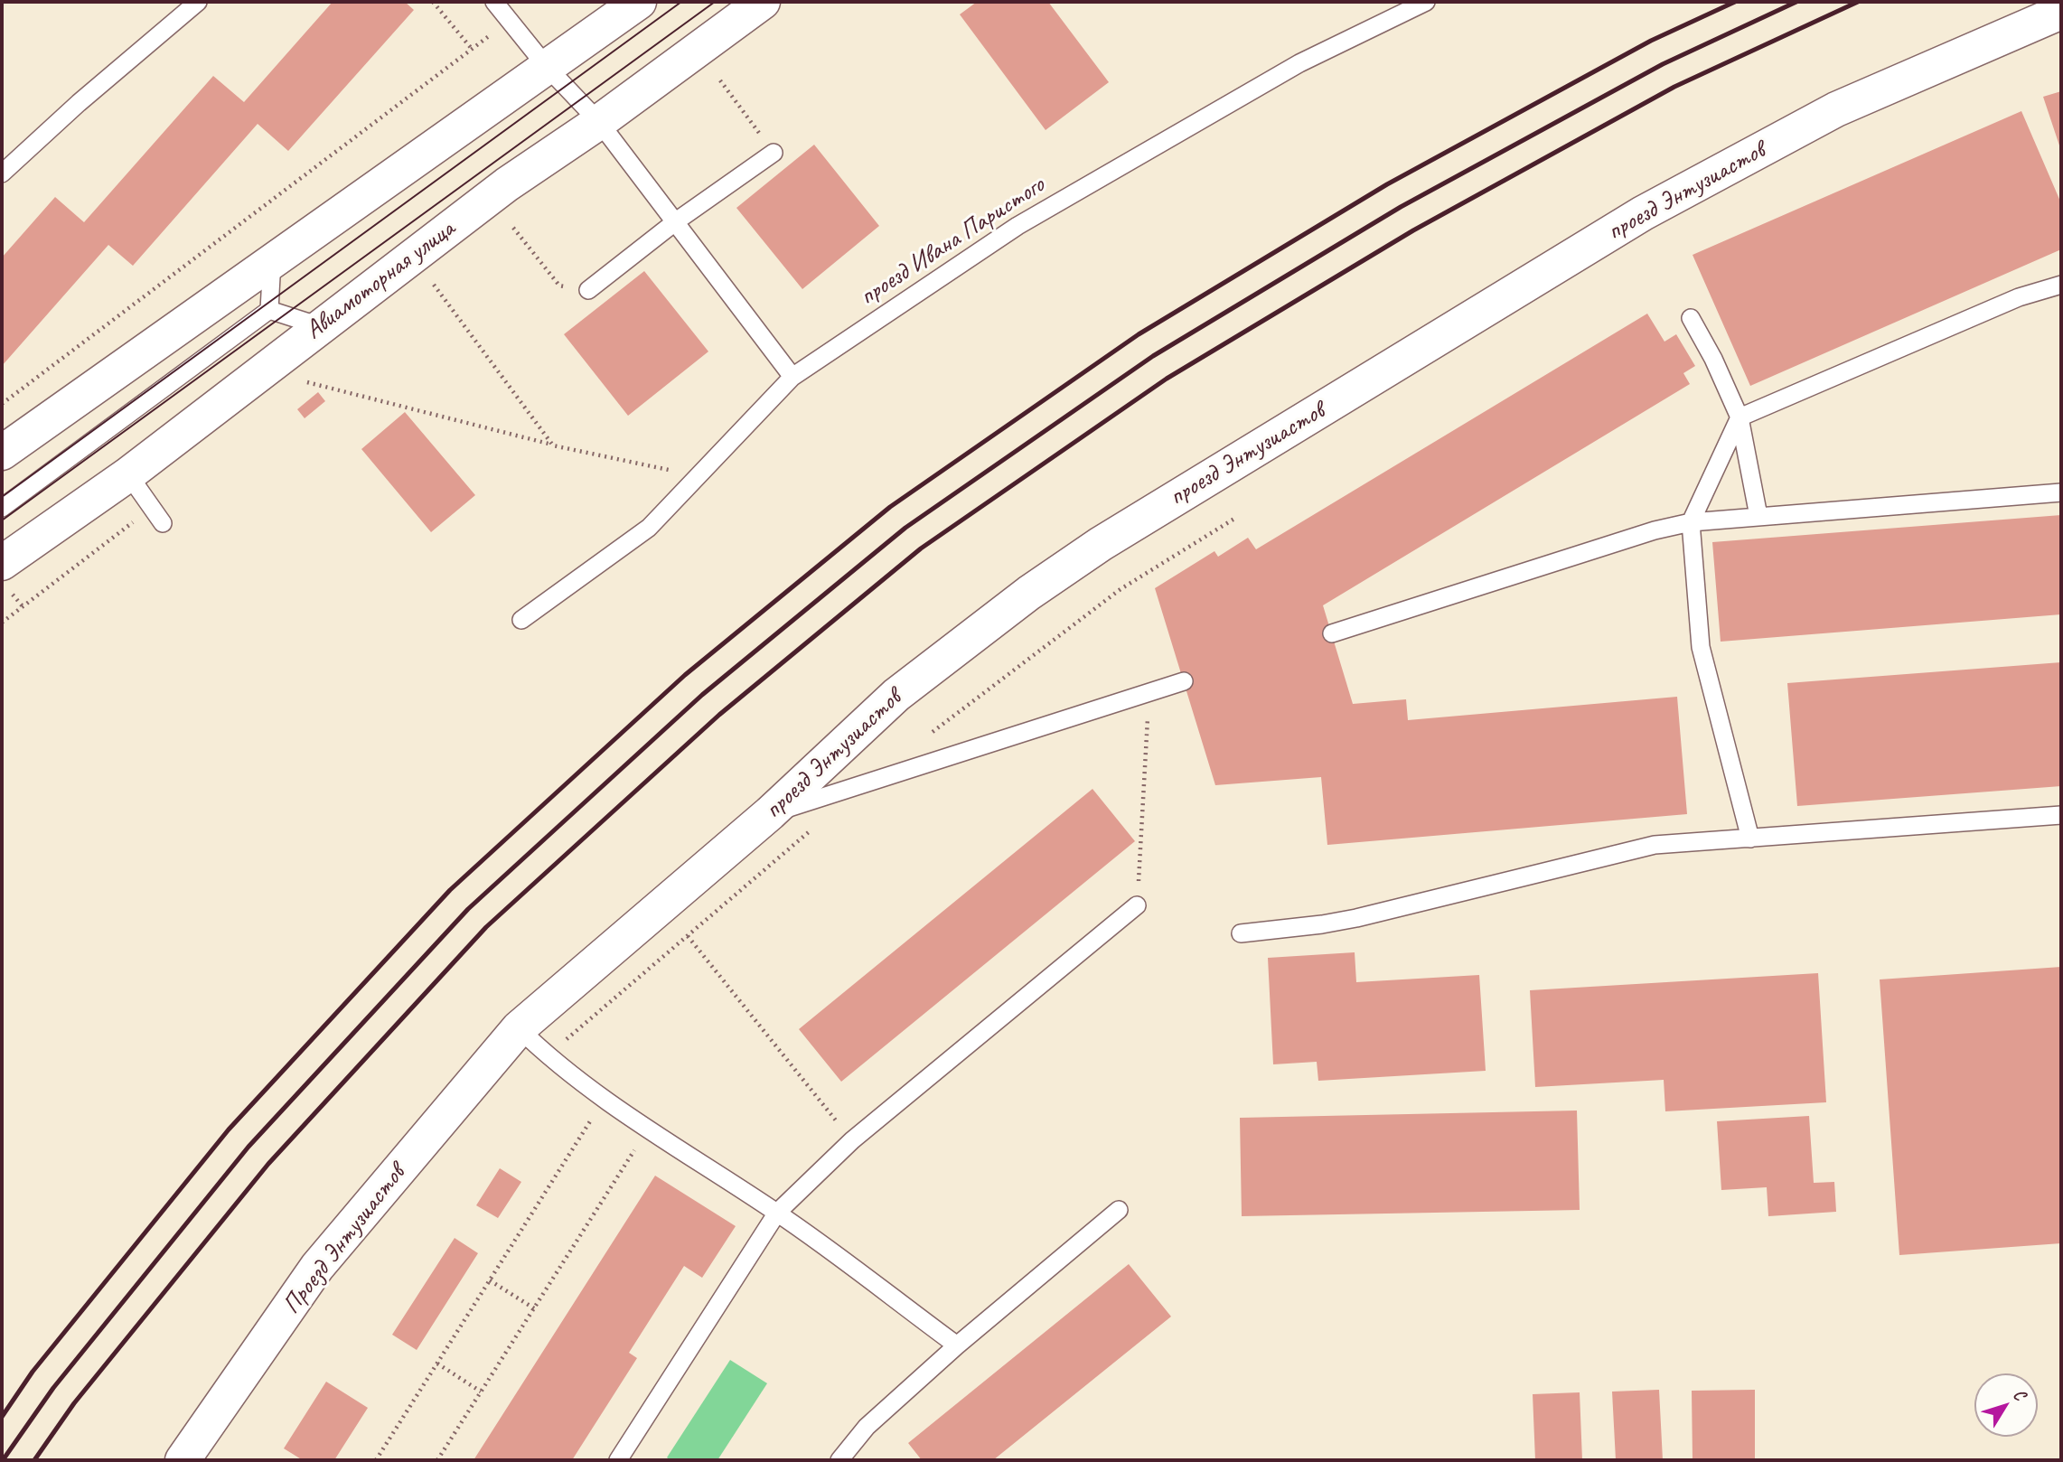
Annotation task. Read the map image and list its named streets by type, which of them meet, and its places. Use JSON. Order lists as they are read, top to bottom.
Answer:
{
  "streets": {
    "street": ["проезд Энтузиастов", "Авиамоторная улица", "Проезд Энтузиастов"],
    "lane": ["проезд Ивана Паристого"]
  },
  "crossings": [
    ["проезд Энтузиастов", "Проезд Энтузиастов"]
  ],
  "north": "top right"
}
